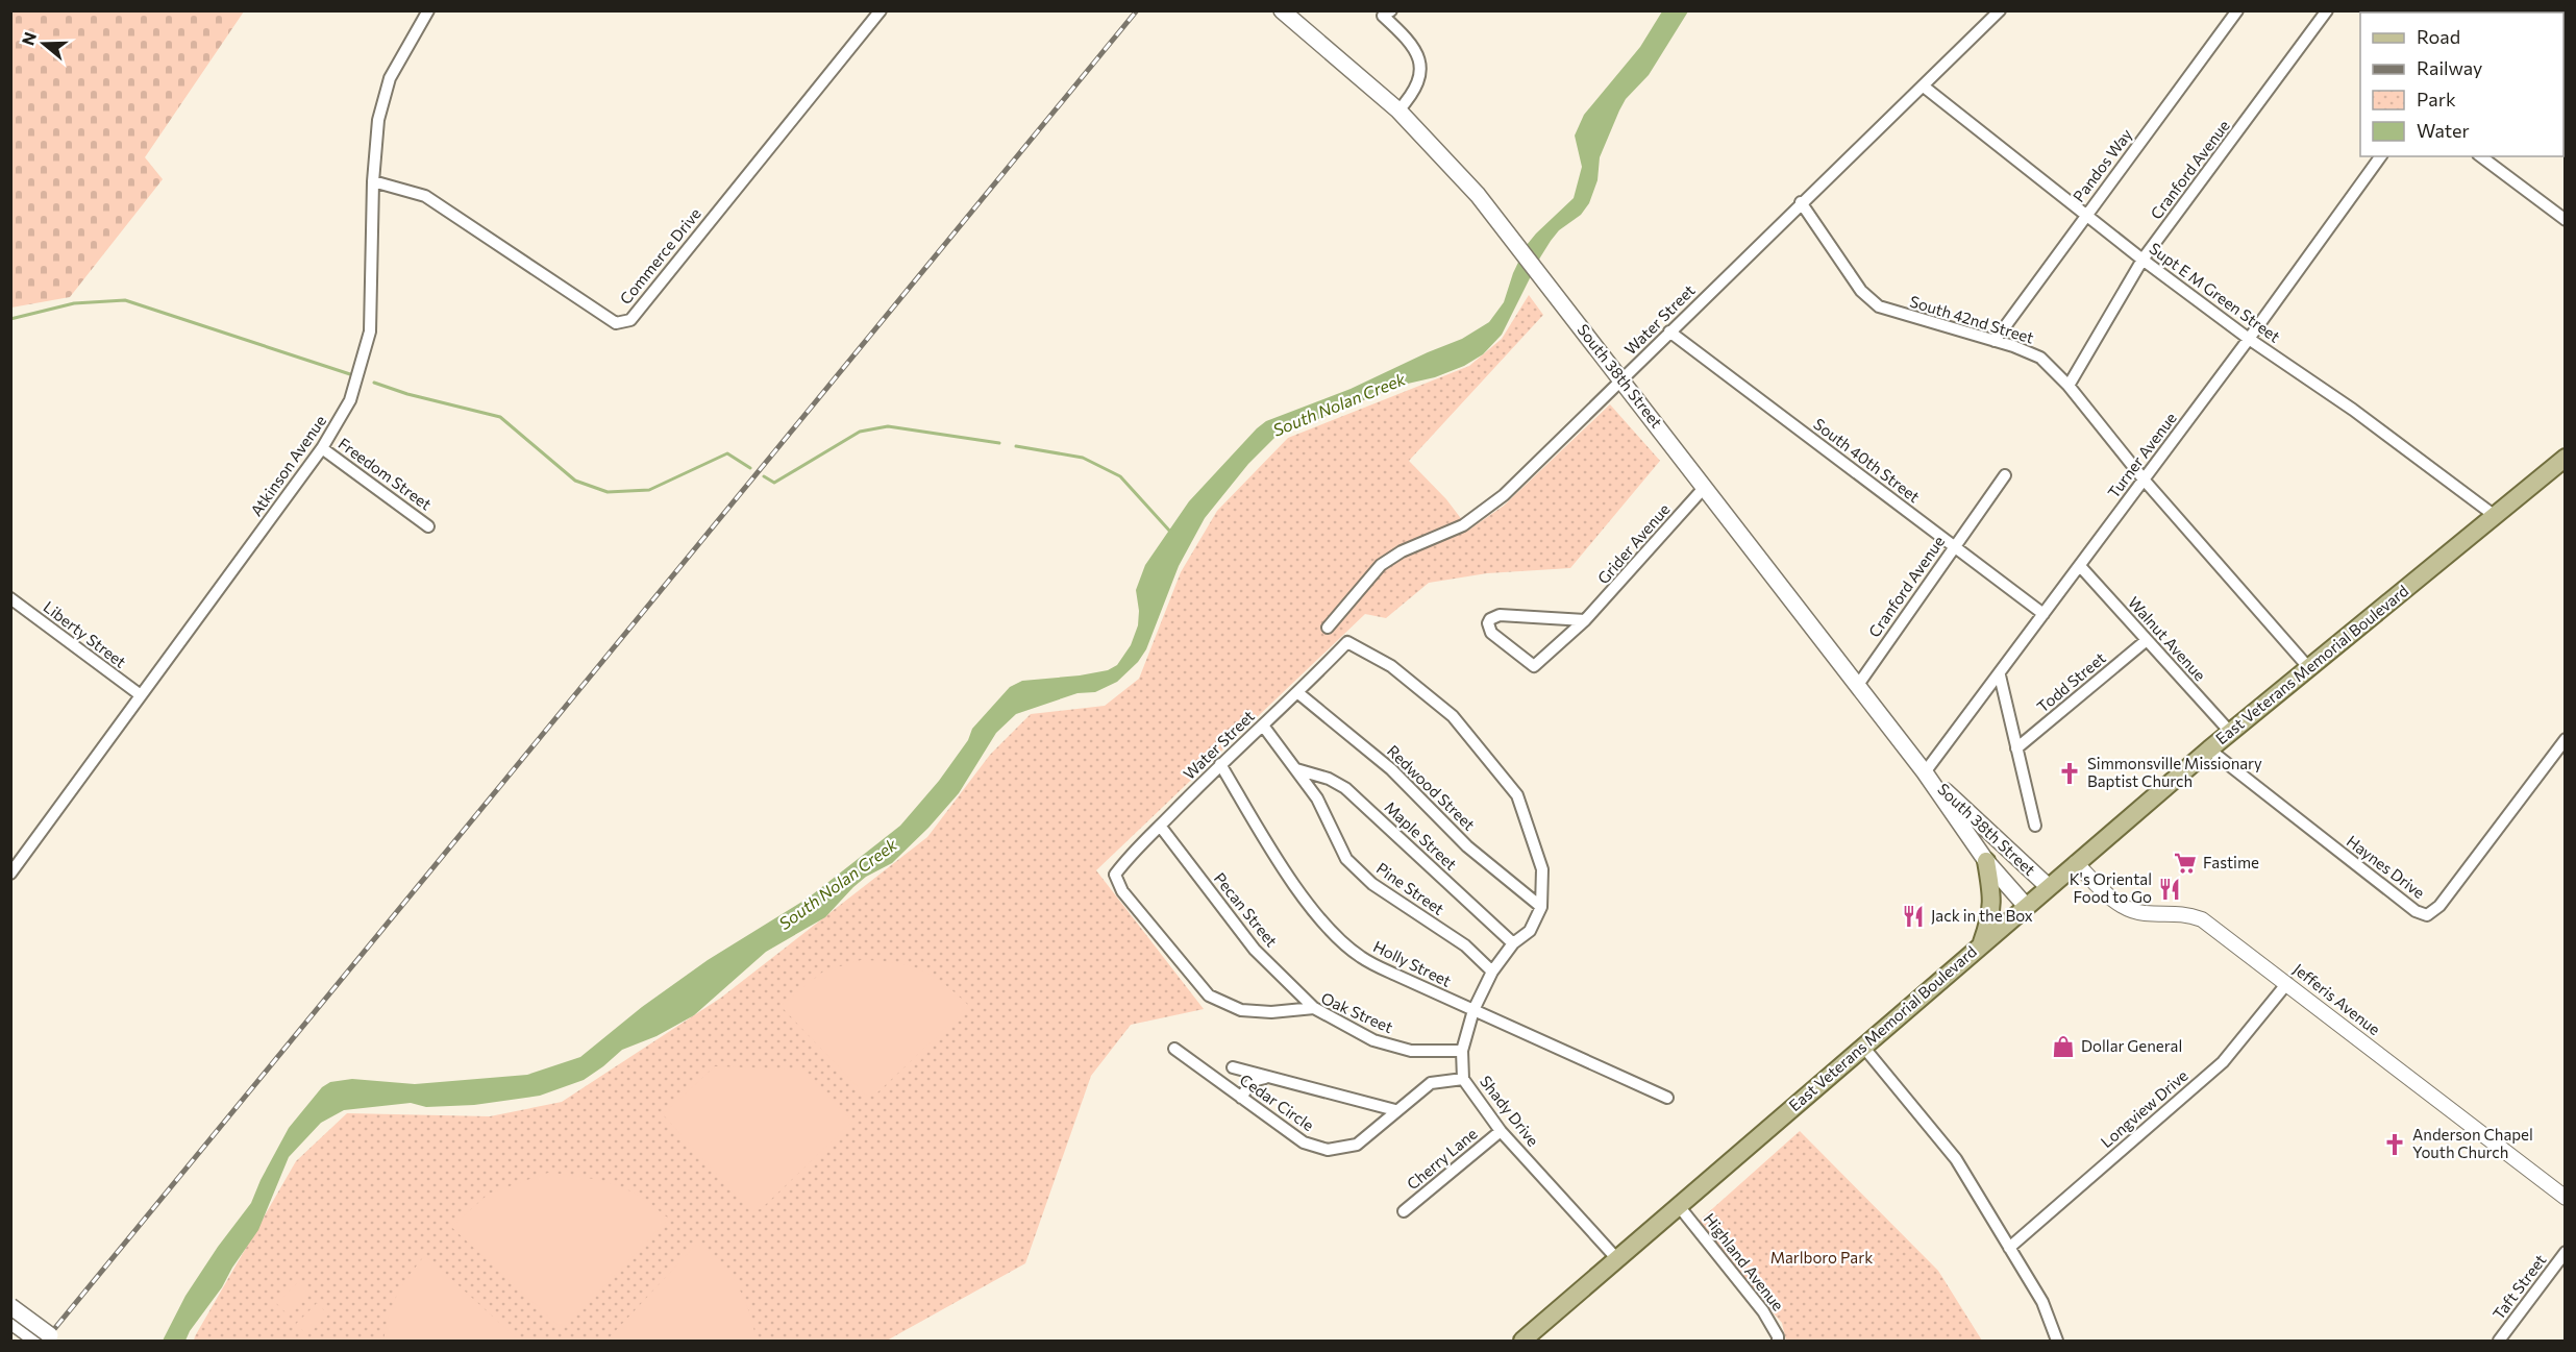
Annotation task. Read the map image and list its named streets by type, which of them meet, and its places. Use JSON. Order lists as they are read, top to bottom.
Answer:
{
  "streets": {
    "main road": ["South 38th Street", "East Veterans Memorial Boulevard"],
    "street": [
      "Pandos Way",
      "Cranford Avenue",
      "Commerce Drive",
      "Supt E M Green Street",
      "Water Street",
      "South 42nd Street",
      "Turner Avenue",
      "South 40th Street",
      "Atkinson Avenue",
      "Freedom Street",
      "Grider Avenue",
      "Liberty Street",
      "Walnut Avenue",
      "Todd Street",
      "Redwood Street",
      "Maple Street",
      "Haynes Drive",
      "Pine Street",
      "Pecan Street",
      "Holly Street",
      "Jefferis Avenue",
      "Oak Street",
      "Cedar Circle",
      "Longview Drive",
      "Shady Drive",
      "Cherry Lane",
      "Highland Avenue",
      "Taft Street"
    ]
  },
  "crossings": [
    ["Pandos Way", "Supt E M Green Street"],
    ["Pandos Way", "South 42nd Street"],
    ["Cranford Avenue", "Supt E M Green Street"],
    ["Cranford Avenue", "South 42nd Street"],
    ["Cranford Avenue", "South 38th Street"],
    ["Cranford Avenue", "South 40th Street"],
    ["Commerce Drive", "Atkinson Avenue"],
    ["Supt E M Green Street", "Water Street"],
    ["Supt E M Green Street", "Turner Avenue"],
    ["Supt E M Green Street", "East Veterans Memorial Boulevard"],
    ["Water Street", "South 42nd Street"],
    ["Water Street", "South 38th Street"],
    ["Water Street", "South 40th Street"],
    ["Water Street", "Redwood Street"],
    ["Water Street", "Pine Street"],
    ["Water Street", "Pecan Street"],
    ["Water Street", "Holly Street"],
    ["Water Street", "Oak Street"],
    ["Water Street", "Shady Drive"],
    ["South 42nd Street", "Turner Avenue"],
    ["South 42nd Street", "East Veterans Memorial Boulevard"],
    ["South 38th Street", "Turner Avenue"],
    ["South 38th Street", "Grider Avenue"],
    ["South 38th Street", "East Veterans Memorial Boulevard"],
    ["Turner Avenue", "South 40th Street"],
    ["Turner Avenue", "Walnut Avenue"],
    ["Atkinson Avenue", "Freedom Street"],
    ["Atkinson Avenue", "Liberty Street"],
    ["Walnut Avenue", "East Veterans Memorial Boulevard"],
    ["Walnut Avenue", "Todd Street"],
    ["East Veterans Memorial Boulevard", "Haynes Drive"],
    ["East Veterans Memorial Boulevard", "Jefferis Avenue"],
    ["East Veterans Memorial Boulevard", "Shady Drive"],
    ["East Veterans Memorial Boulevard", "Highland Avenue"],
    ["Redwood Street", "Shady Drive"],
    ["Maple Street", "Pine Street"],
    ["Maple Street", "Shady Drive"],
    ["Pine Street", "Shady Drive"],
    ["Pecan Street", "Oak Street"],
    ["Holly Street", "Shady Drive"],
    ["Jefferis Avenue", "Longview Drive"],
    ["Oak Street", "Shady Drive"],
    ["Cedar Circle", "Shady Drive"],
    ["Shady Drive", "Cherry Lane"]
  ],
  "water": ["South Nolan Creek"],
  "parks": ["Marlboro Park"],
  "places": {
    "church": ["Simmonsville Missionary Baptist Church", "Anderson Chapel Youth Church"],
    "supermarket": ["Fastime"],
    "restaurant": ["K's Oriental Food to Go", "Jack in the Box"],
    "shop": ["Dollar General"]
  },
  "legend": [
    "Road",
    "Railway",
    "Park",
    "Water"
  ],
  "north": "left"
}
